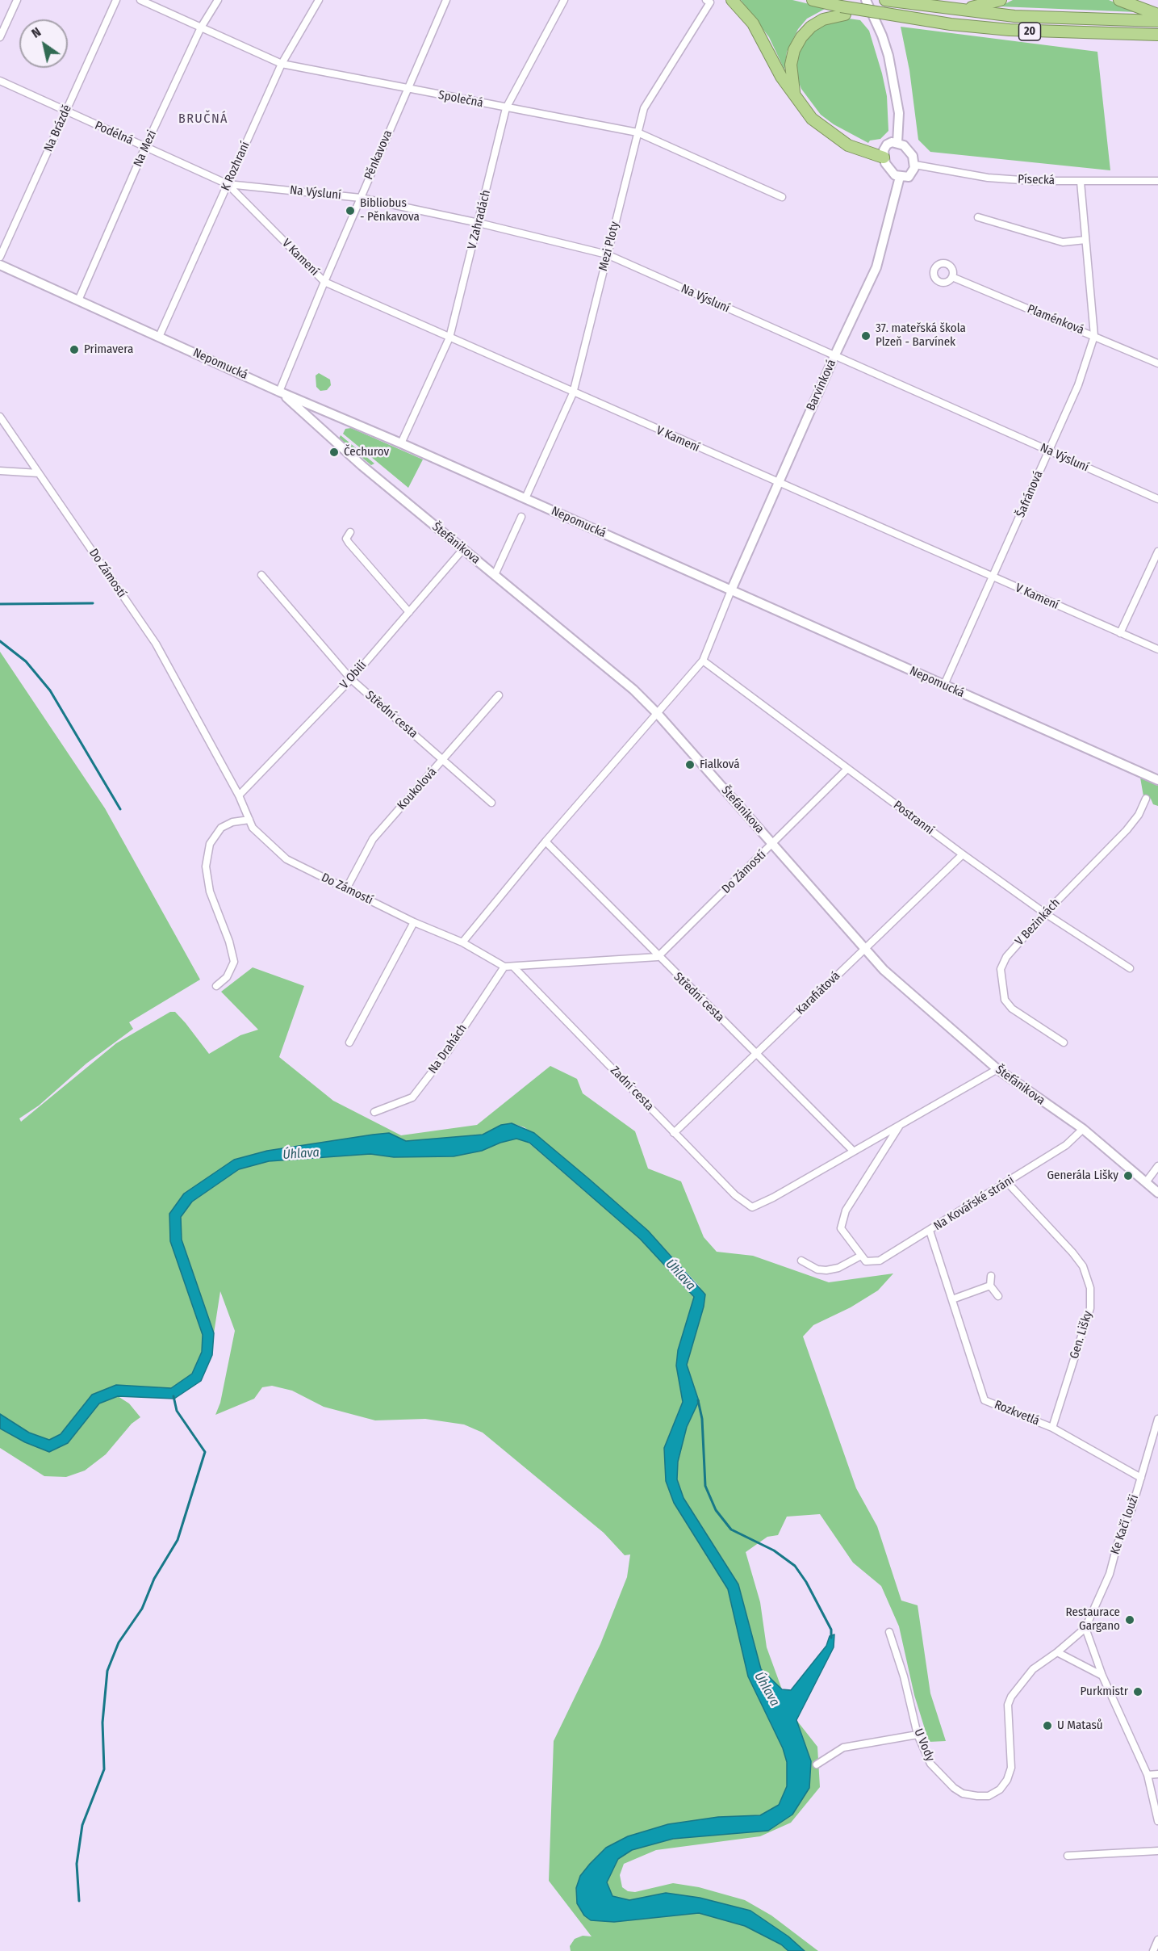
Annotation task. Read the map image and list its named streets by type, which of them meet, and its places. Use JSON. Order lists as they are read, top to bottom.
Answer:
{
  "streets": {
    "highway": ["20"],
    "street": [
      "Společná",
      "Na Brázdě",
      "Podélná",
      "Na Mezi",
      "Pěnkavova",
      "K Rozhraní",
      "Písecká",
      "Na Výsluní",
      "V Zahradách",
      "Mezi Ploty",
      "V Kamení",
      "Plaménková",
      "Nepomucká",
      "Barvínková",
      "Šafránová",
      "Štefánikova",
      "Do Zámostí",
      "V Obilí",
      "Střední cesta",
      "Koukolová",
      "Postranní",
      "V Bezinkách",
      "Karafiátová",
      "Na Drahách",
      "Zadní cesta",
      "Na Kovářské stráni",
      "Gen. Lišky",
      "Rozkvetlá",
      "Ke Kačí louži",
      "U Vody"
    ]
  },
  "crossings": [
    ["Společná", "Na Mezi"],
    ["Společná", "Pěnkavova"],
    ["Společná", "K Rozhraní"],
    ["Společná", "V Zahradách"],
    ["Společná", "Mezi Ploty"],
    ["Na Brázdě", "Podélná"],
    ["Podélná", "Na Mezi"],
    ["Podélná", "K Rozhraní"],
    ["Podélná", "Na Výsluní"],
    ["Podélná", "V Kamení"],
    ["Na Mezi", "Nepomucká"],
    ["Pěnkavova", "Na Výsluní"],
    ["Pěnkavova", "V Kamení"],
    ["Pěnkavova", "Nepomucká"],
    ["Pěnkavova", "Štefánikova"],
    ["K Rozhraní", "Na Výsluní"],
    ["K Rozhraní", "V Kamení"],
    ["K Rozhraní", "Nepomucká"],
    ["Písecká", "Barvínková"],
    ["Písecká", "Šafránová"],
    ["Na Výsluní", "V Zahradách"],
    ["Na Výsluní", "Mezi Ploty"],
    ["Na Výsluní", "V Kamení"],
    ["Na Výsluní", "Barvínková"],
    ["Na Výsluní", "Šafránová"],
    ["V Zahradách", "V Kamení"],
    ["V Zahradách", "Nepomucká"],
    ["Mezi Ploty", "V Kamení"],
    ["Mezi Ploty", "Nepomucká"],
    ["V Kamení", "Barvínková"],
    ["V Kamení", "Šafránová"],
    ["Plaménková", "Šafránová"],
    ["Nepomucká", "Barvínková"],
    ["Nepomucká", "Šafránová"],
    ["Nepomucká", "Štefánikova"],
    ["Štefánikova", "Do Zámostí"],
    ["Štefánikova", "V Obilí"],
    ["Štefánikova", "Karafiátová"],
    ["Štefánikova", "Na Kovářské stráni"],
    ["Do Zámostí", "V Obilí"],
    ["Do Zámostí", "Střední cesta"],
    ["Do Zámostí", "Koukolová"],
    ["Do Zámostí", "Postranní"],
    ["Do Zámostí", "Na Drahách"],
    ["Do Zámostí", "Zadní cesta"],
    ["V Obilí", "Střední cesta"],
    ["Střední cesta", "Koukolová"],
    ["Střední cesta", "Karafiátová"],
    ["Střední cesta", "Zadní cesta"],
    ["Postranní", "V Bezinkách"],
    ["Postranní", "Karafiátová"],
    ["Karafiátová", "Zadní cesta"],
    ["Na Kovářské stráni", "Gen. Lišky"],
    ["Na Kovářské stráni", "Rozkvetlá"],
    ["Gen. Lišky", "Rozkvetlá"],
    ["Rozkvetlá", "Ke Kačí louži"],
    ["Ke Kačí louži", "U Vody"]
  ],
  "districts": ["BRUČNÁ"],
  "water": ["Úhlava"],
  "places": [
    "Bibliobus - Pěnkavova",
    "37. mateřská škola Plzeň - Barvínek",
    "Primavera",
    "Čechurov",
    "Fialková",
    "Generála Lišky",
    "Restaurace Gargano",
    "Purkmistr",
    "U Matasů"
  ],
  "north": "top left"
}
